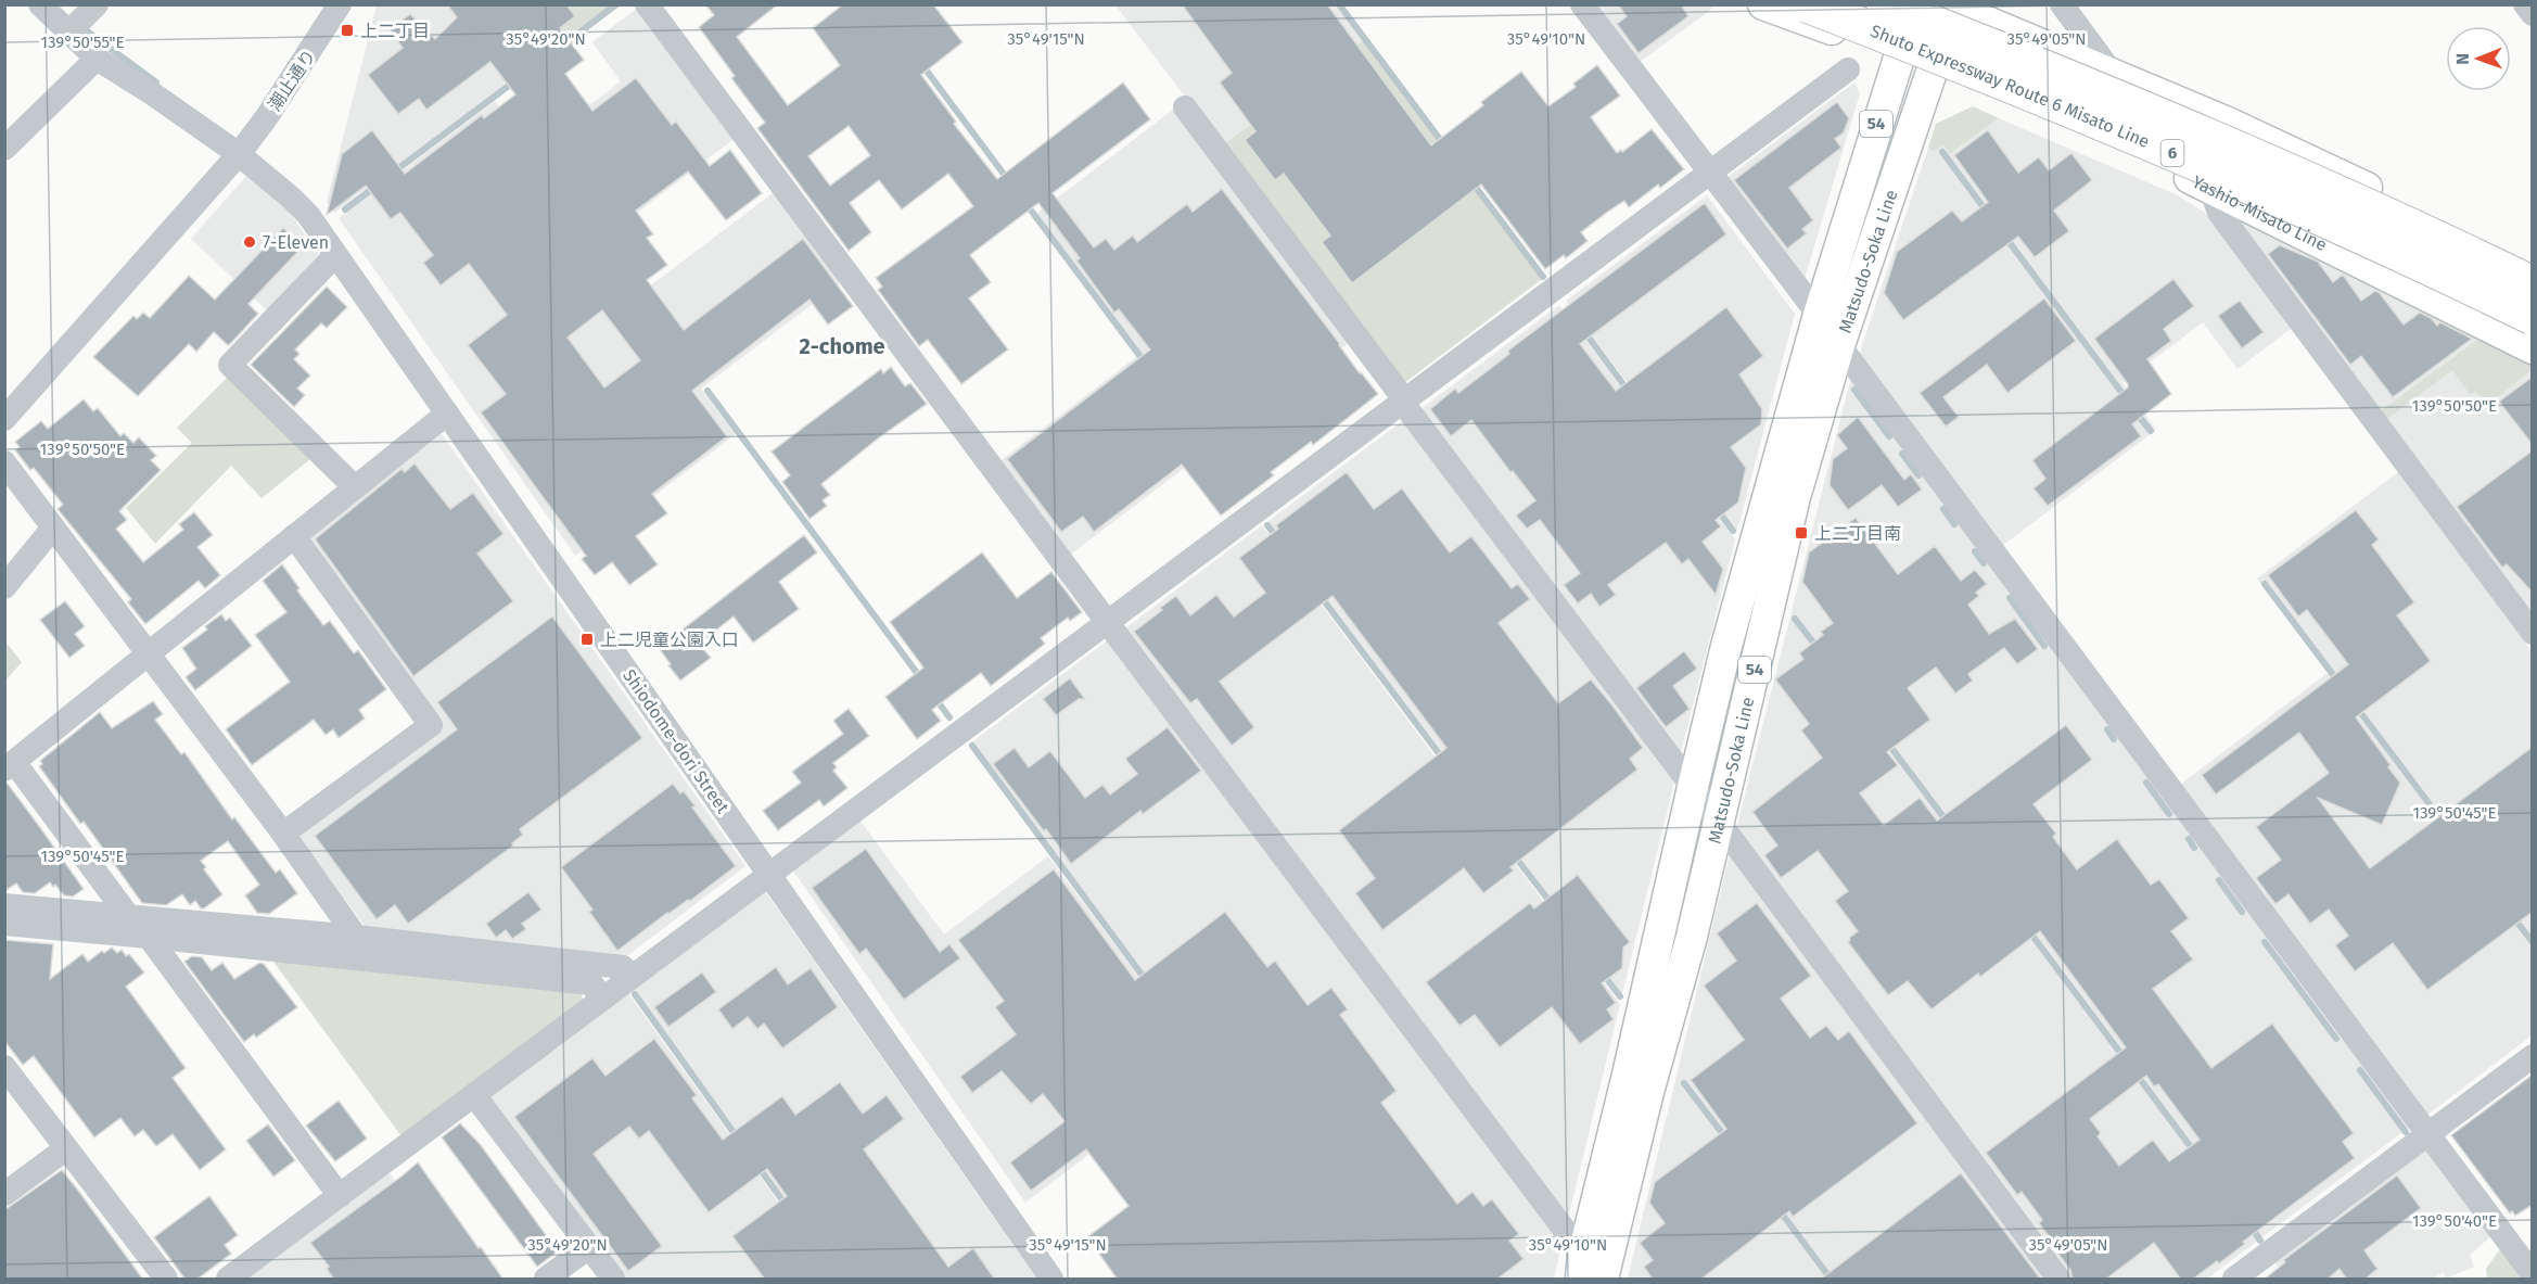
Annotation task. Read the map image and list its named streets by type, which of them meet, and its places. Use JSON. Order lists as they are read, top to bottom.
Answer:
{
  "streets": {
    "highway": ["Shuto Expressway Route 6 Misato Line", "6"],
    "main road": ["54", "Yashio-Misato Line", "Matsudo-Soka Line"],
    "street": ["潮止通り", "Shiodome-dori Street"]
  },
  "crossings": [
    ["潮止通り", "Shiodome-dori Street"],
    ["Yashio-Misato Line", "Matsudo-Soka Line"]
  ],
  "districts": ["2-chome"],
  "places": {
    "transit": ["上二丁目", "上二丁目南", "上二児童公園入口"],
    "other": ["7-Eleven"]
  },
  "north": "left",
  "coordinates": [
    "35°49'20\"N",
    "35°49'15\"N",
    "35°49'10\"N",
    "35°49'05\"N",
    "139°50'55\"E",
    "139°50'50\"E",
    "139°50'45\"E",
    "139°50'40\"E"
  ]
}
